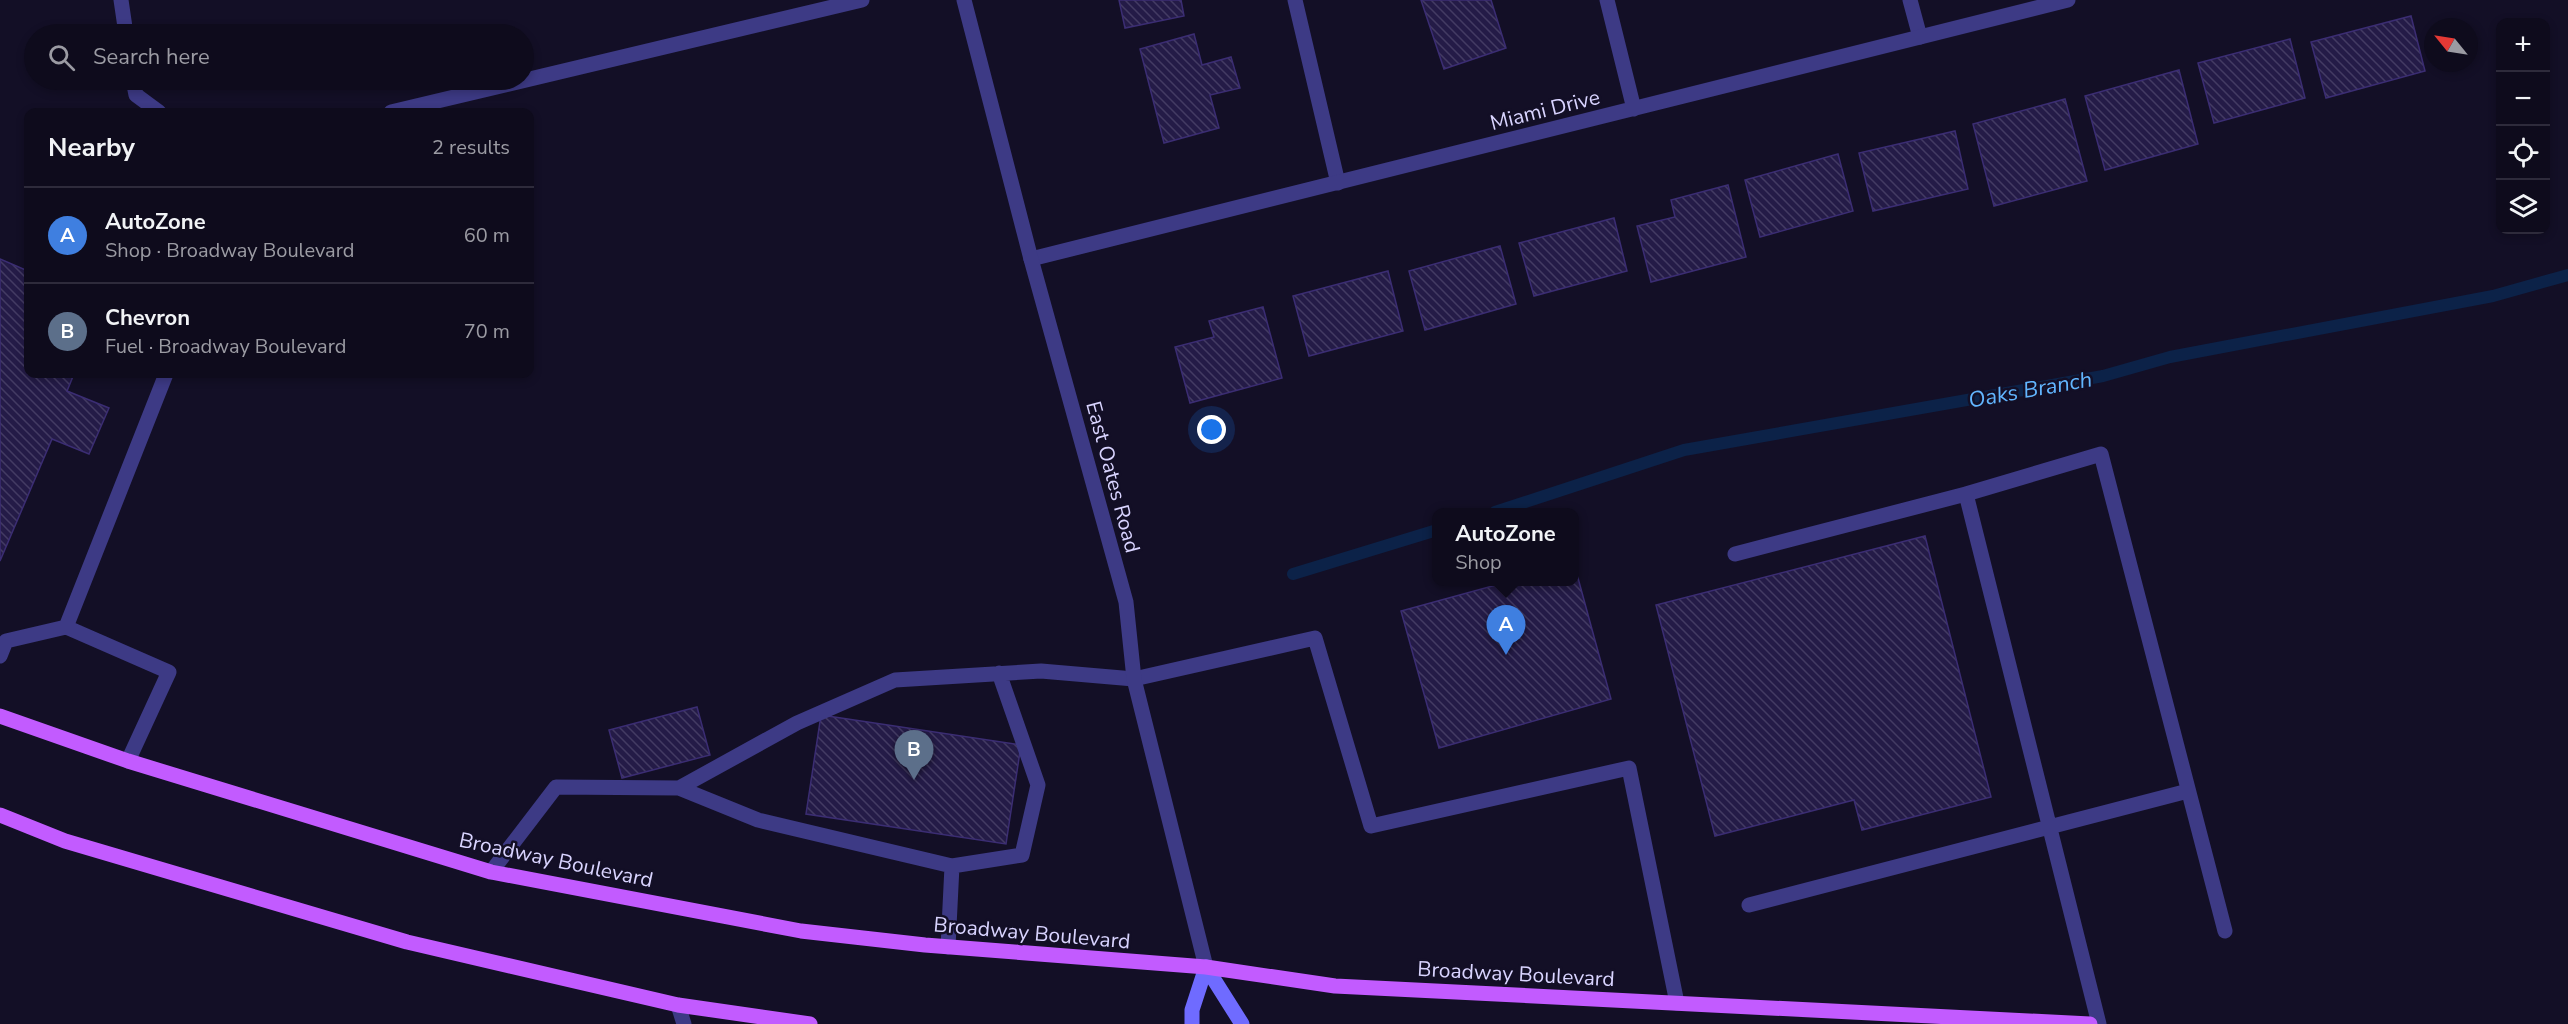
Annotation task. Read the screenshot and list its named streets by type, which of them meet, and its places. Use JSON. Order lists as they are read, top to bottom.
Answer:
{
  "streets": {
    "main road": ["East Oates Road", "Broadway Boulevard"],
    "street": ["Miami Drive"]
  },
  "crossings": [
    ["Miami Drive", "East Oates Road"],
    ["East Oates Road", "Broadway Boulevard"]
  ],
  "water": ["Oaks Branch"],
  "north": "top left",
  "page": {
    "map_buttons": ["+", "−"],
    "search": "Search here",
    "heading": ["Nearby", "2 results"],
    "list": [
      {
        "mark": "A",
        "name": "AutoZone",
        "note": "Shop · Broadway Boulevard",
        "value": "60 m"
      },
      {
        "mark": "B",
        "name": "Chevron",
        "note": "Fuel · Broadway Boulevard",
        "value": "70 m"
      }
    ],
    "popup": ["AutoZone", "Shop"],
    "pins": ["A", "B"]
  }
}
